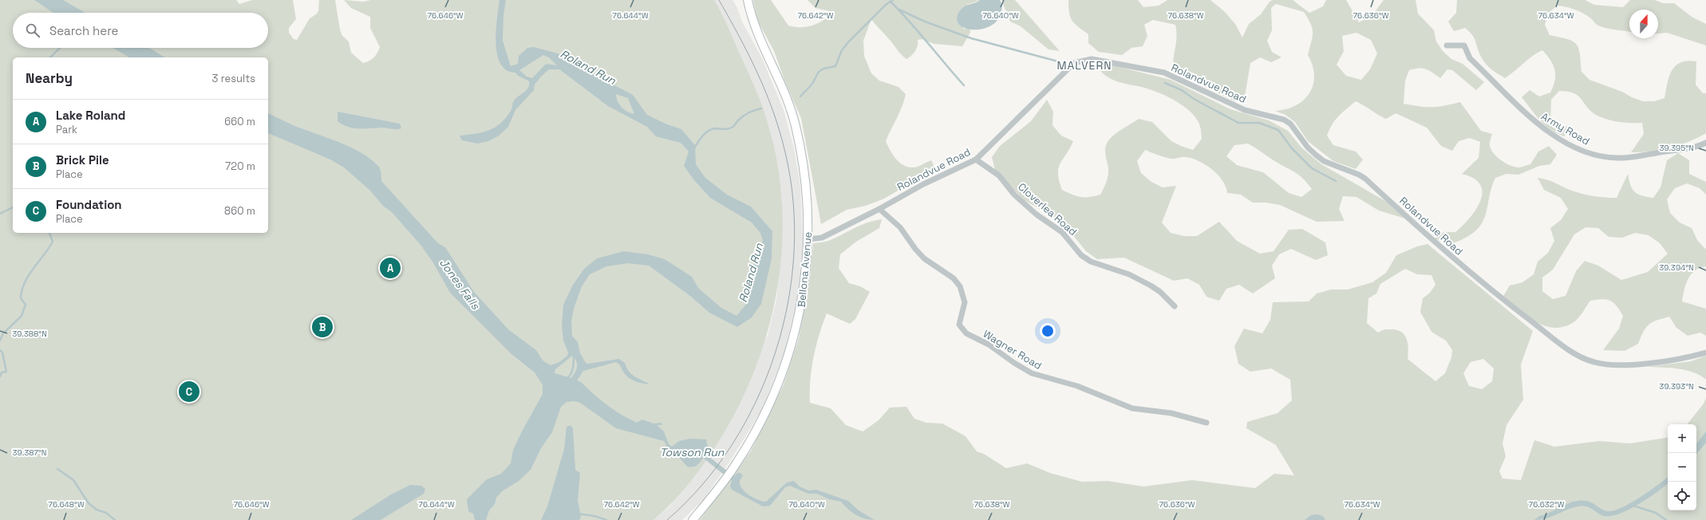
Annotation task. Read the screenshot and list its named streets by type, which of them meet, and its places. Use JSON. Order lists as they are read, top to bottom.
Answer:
{
  "streets": {
    "main road": ["Bellona Avenue"],
    "street": [
      "Rolandvue Road",
      "Army Road",
      "Cloverlea Road",
      "Wagner Road"
    ]
  },
  "crossings": [
    ["Rolandvue Road", "Cloverlea Road"],
    ["Rolandvue Road", "Bellona Avenue"],
    ["Rolandvue Road", "Wagner Road"]
  ],
  "districts": ["MALVERN"],
  "water": ["Roland Run", "Jones Falls", "Towson Run"],
  "north": "top",
  "page": {
    "search": "Search here",
    "heading": ["Nearby", "3 results"],
    "list": [
      {
        "mark": "A",
        "name": "Lake Roland",
        "note": "Park",
        "value": "660 m"
      },
      {
        "mark": "B",
        "name": "Brick Pile",
        "note": "Place",
        "value": "720 m"
      },
      {
        "mark": "C",
        "name": "Foundation",
        "note": "Place",
        "value": "860 m"
      }
    ],
    "pins": ["A", "B", "C"],
    "map_buttons": ["+", "−"]
  },
  "coordinates": [
    "76.646°W",
    "76.644°W",
    "76.642°W",
    "76.640°W",
    "76.638°W",
    "76.636°W",
    "76.634°W",
    "39.395°N",
    "39.394°N",
    "39.388°N",
    "39.393°N",
    "39.387°N",
    "76.648°W",
    "76.632°W"
  ]
}
